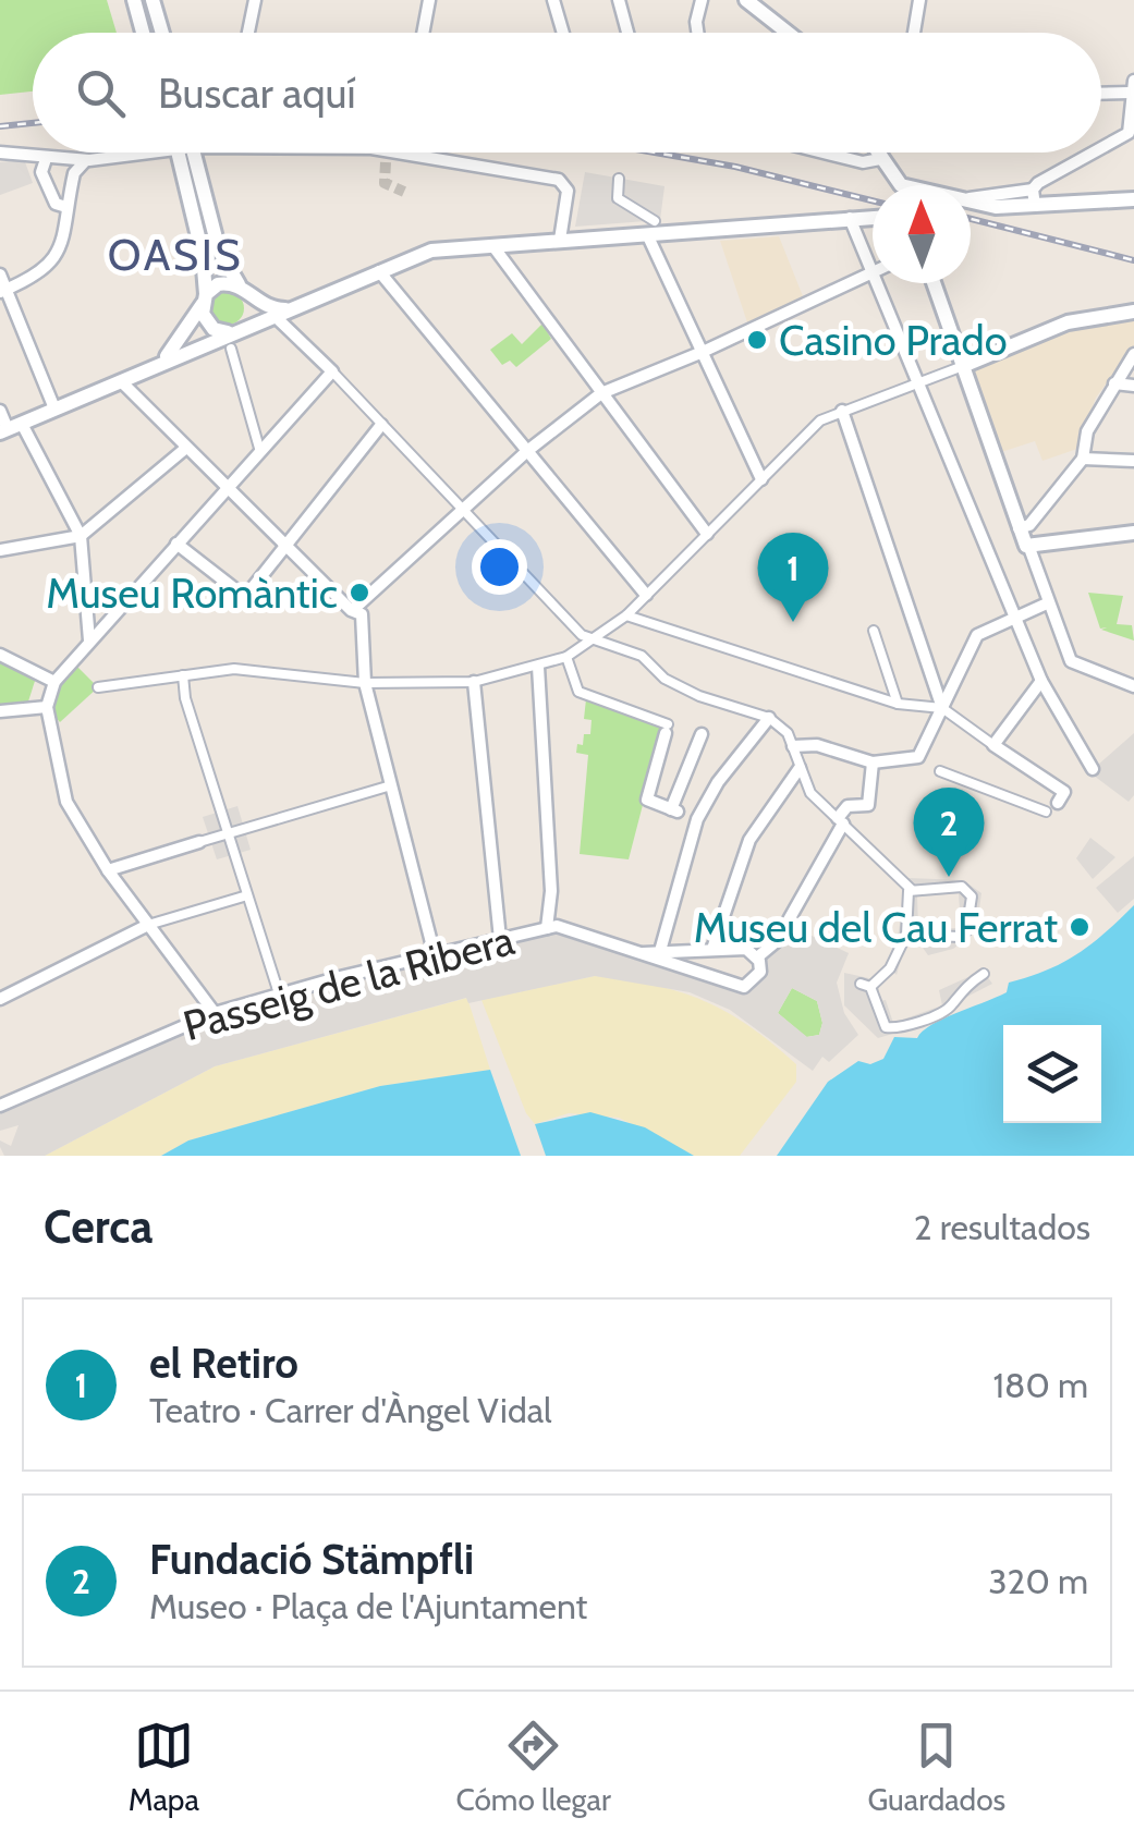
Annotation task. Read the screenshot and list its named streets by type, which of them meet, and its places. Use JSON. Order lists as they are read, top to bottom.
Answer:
{
  "streets": {
    "street": ["Passeig de la Ribera"]
  },
  "districts": ["OASIS"],
  "places": ["Casino Prado", "Museu Romàntic", "Museu del Cau Ferrat"],
  "north": "top",
  "page": {
    "search": "Buscar aquí",
    "pins": ["1", "2"],
    "heading": ["Cerca", "2 resultados"],
    "list": [
      {
        "mark": "1",
        "name": "el Retiro",
        "note": "Teatro · Carrer d'Àngel Vidal",
        "value": "180 m"
      },
      {
        "mark": "2",
        "name": "Fundació Stämpfli",
        "note": "Museo · Plaça de l'Ajuntament",
        "value": "320 m"
      }
    ],
    "nav": ["Mapa", "Cómo llegar", "Guardados"]
  }
}
